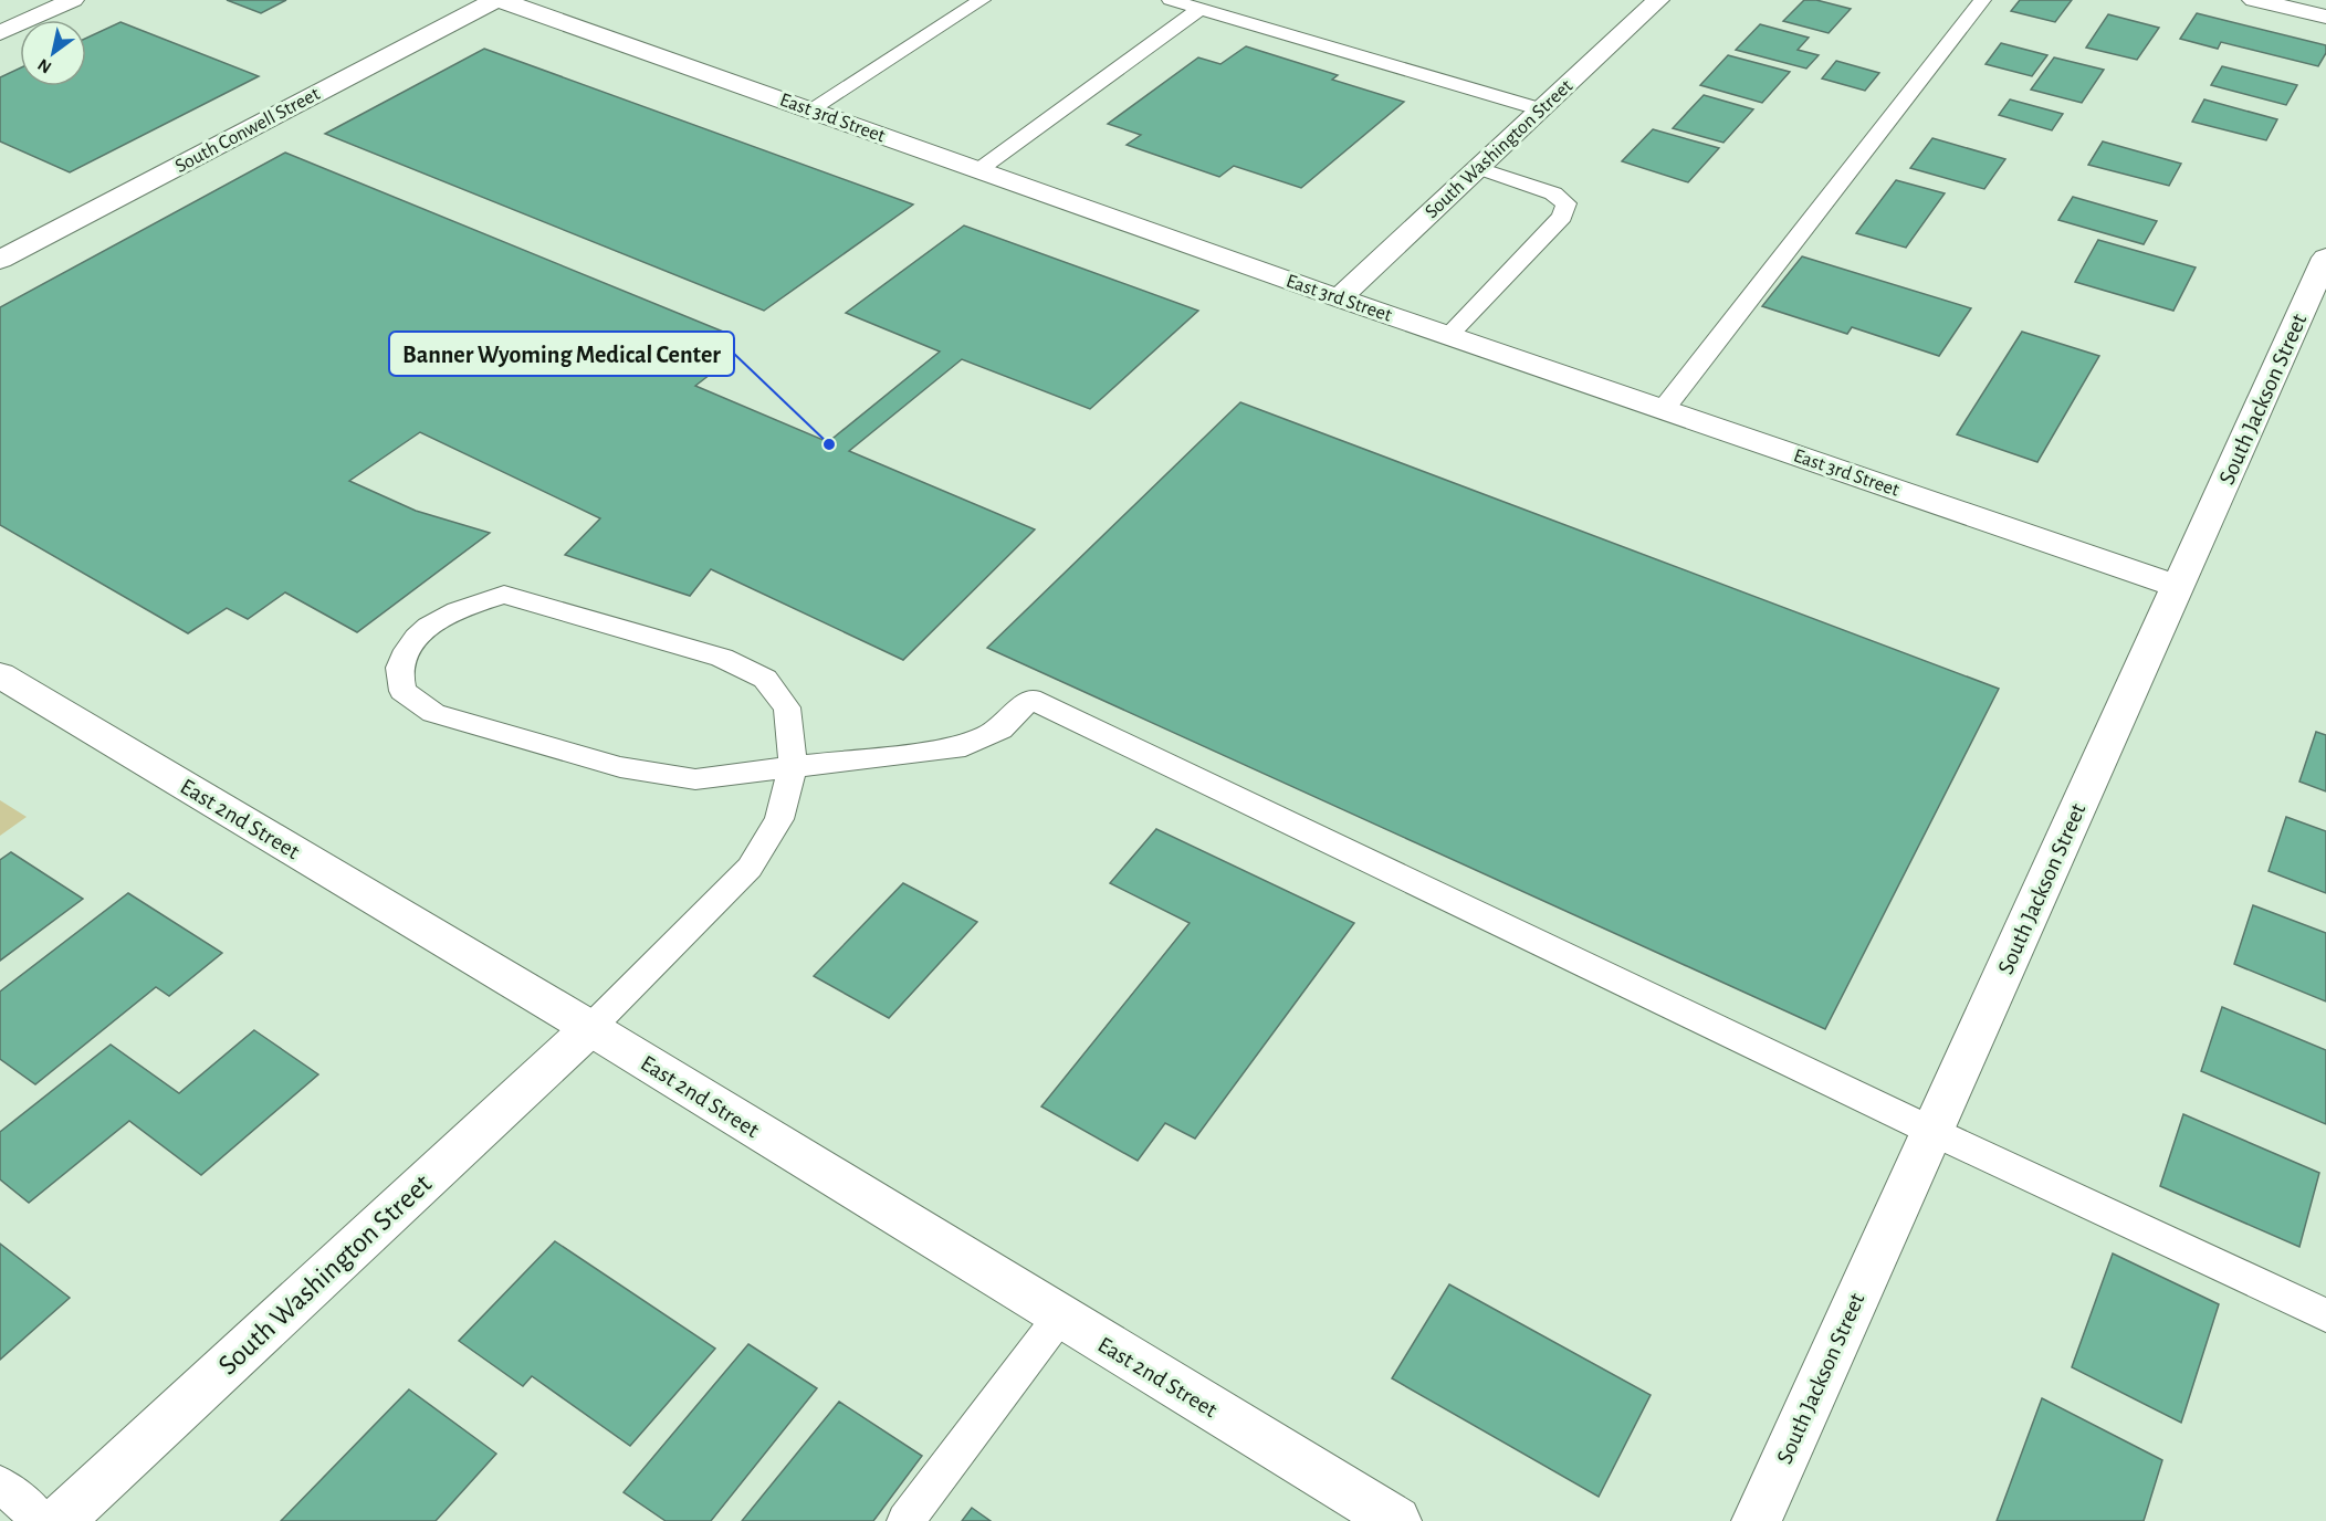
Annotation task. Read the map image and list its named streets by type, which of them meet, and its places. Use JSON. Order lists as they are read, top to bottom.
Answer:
{
  "streets": {
    "street": [
      "East 3rd Street",
      "South Conwell Street",
      "South Washington Street",
      "South Jackson Street",
      "East 2nd Street"
    ]
  },
  "crossings": [
    ["East 3rd Street", "South Washington Street"],
    ["East 3rd Street", "South Jackson Street"],
    ["South Washington Street", "East 2nd Street"]
  ],
  "places": ["Banner Wyoming Medical Center"],
  "north": "bottom left"
}
